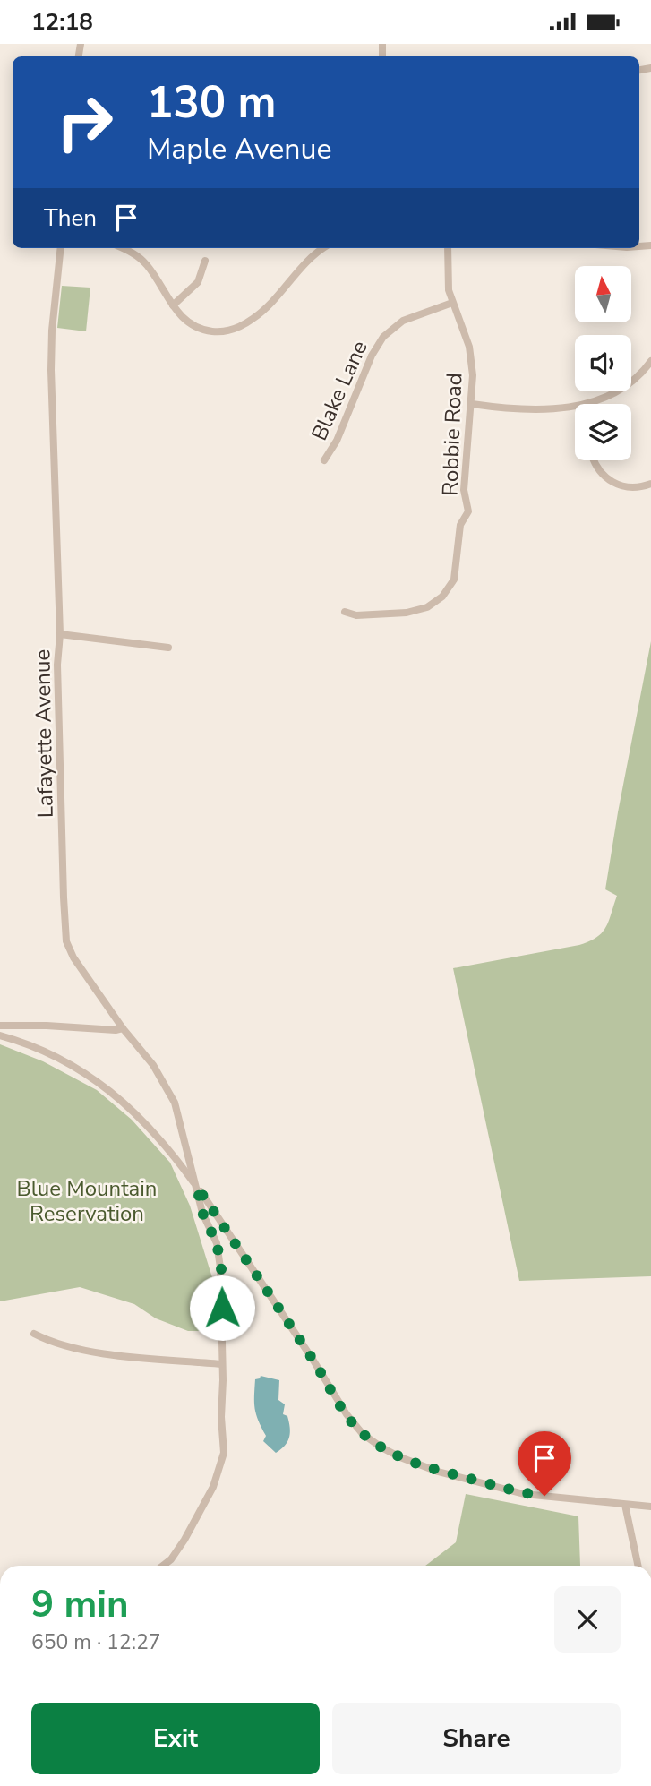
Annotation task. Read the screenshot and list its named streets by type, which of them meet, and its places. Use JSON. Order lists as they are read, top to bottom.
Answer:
{
  "streets": {
    "street": ["Blake Lane", "Robbie Road", "Lafayette Avenue"]
  },
  "crossings": [
    ["Blake Lane", "Robbie Road"]
  ],
  "parks": ["Blue Mountain Reservation"],
  "north": "top",
  "page": {
    "status": "12:18",
    "turn": ["130 m", "Maple Avenue"],
    "then": "Then",
    "heading": ["9 min", "650 m · 12:27"],
    "buttons": ["Exit", "Share"]
  }
}
